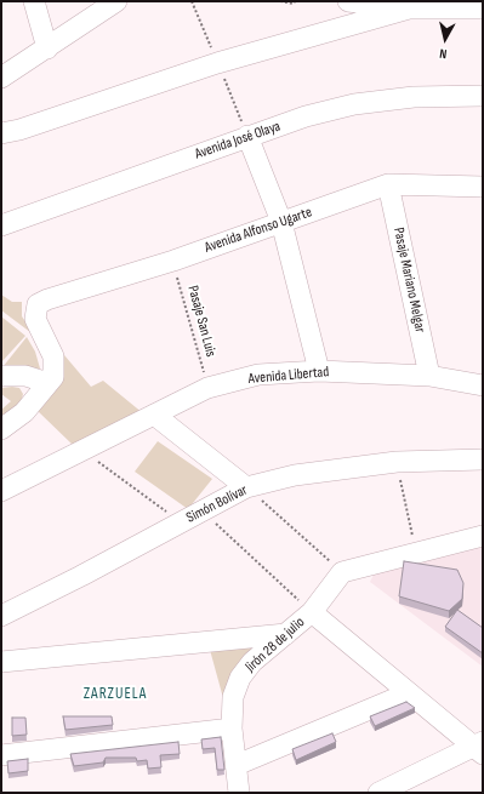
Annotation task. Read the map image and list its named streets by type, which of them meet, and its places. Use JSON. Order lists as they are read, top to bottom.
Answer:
{
  "streets": {
    "street": [
      "Avenida José Olaya",
      "Avenida Alfonso Ugarte",
      "Pasaje Mariano Melgar",
      "Avenida Libertad",
      "Simón Bolívar",
      "Jirón 28 de julio"
    ],
    "path": ["Pasaje San Luis"]
  },
  "crossings": [
    ["Avenida Alfonso Ugarte", "Pasaje Mariano Melgar"],
    ["Avenida Alfonso Ugarte", "Pasaje San Luis"],
    ["Pasaje Mariano Melgar", "Avenida Libertad"],
    ["Pasaje San Luis", "Avenida Libertad"]
  ],
  "districts": ["ZARZUELA"],
  "north": "bottom"
}
